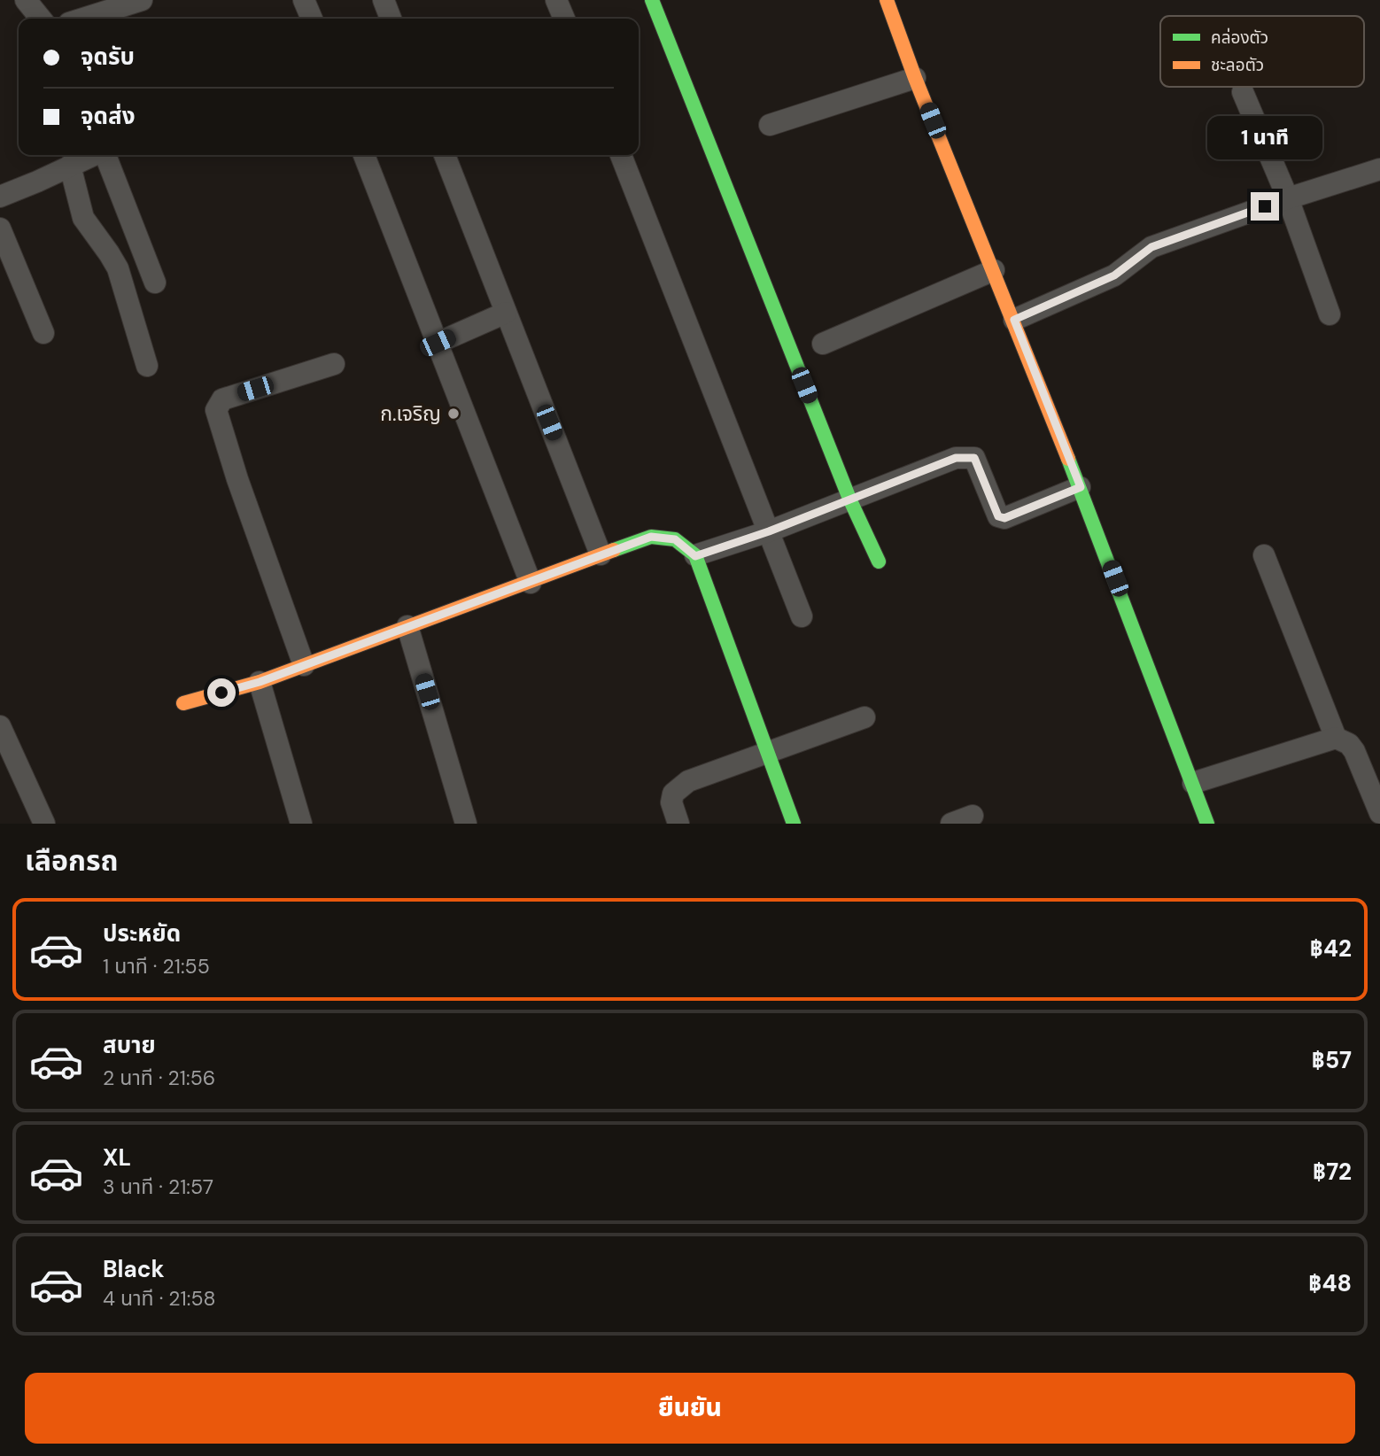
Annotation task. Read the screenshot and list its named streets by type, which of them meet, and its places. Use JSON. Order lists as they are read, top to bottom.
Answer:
{
  "places": ["ก.เจริญ"],
  "legend": ["คล่องตัว", "ชะลอตัว"],
  "page": {
    "banner": ["จุดรับ", "จุดส่ง"],
    "bubble": "1 นาที",
    "heading": "เลือกรถ",
    "list": [
      {
        "name": "ประหยัด",
        "note": "1 นาที · 21:55",
        "value": "฿42"
      },
      {
        "name": "สบาย",
        "note": "2 นาที · 21:56",
        "value": "฿57"
      },
      {
        "name": "XL",
        "note": "3 นาที · 21:57",
        "value": "฿72"
      },
      {
        "name": "Black",
        "note": "4 นาที · 21:58",
        "value": "฿48"
      }
    ],
    "buttons": "ยืนยัน"
  }
}
